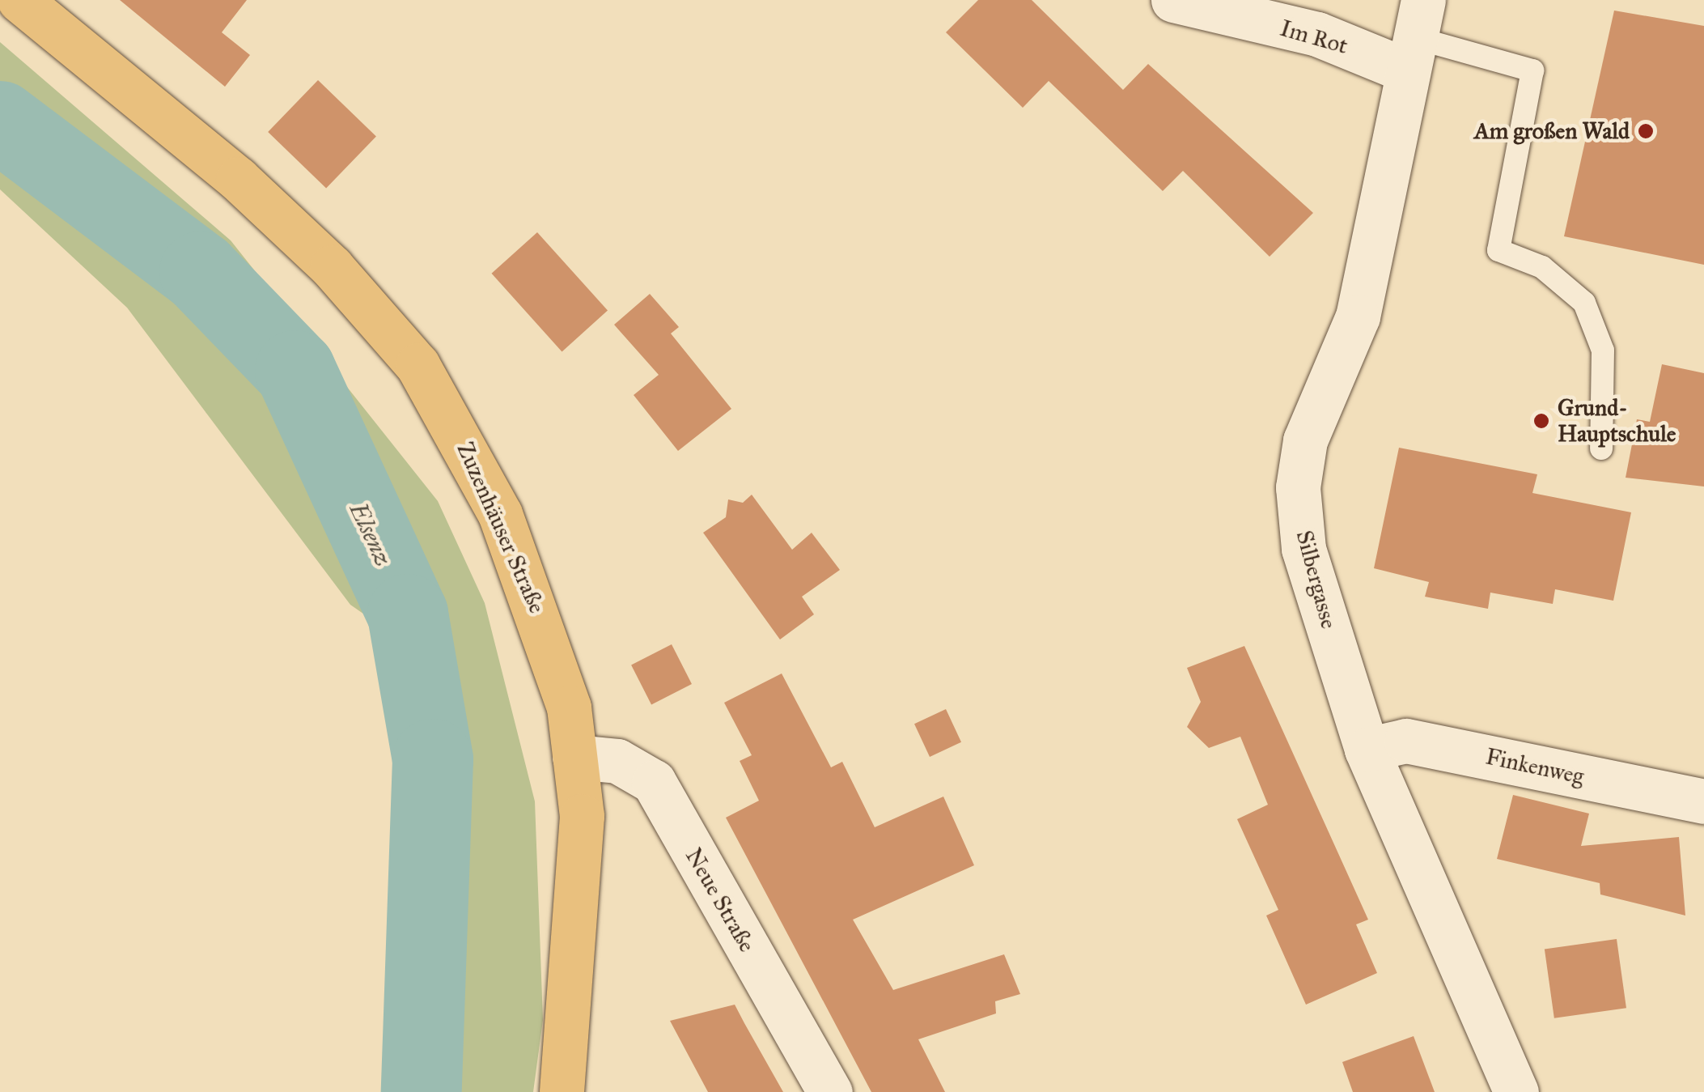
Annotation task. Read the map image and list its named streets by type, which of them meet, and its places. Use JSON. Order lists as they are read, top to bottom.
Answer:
{
  "streets": {
    "main road": ["Zuzenhäuser Straße"],
    "street": [
      "Im Rot",
      "Silbergasse",
      "Finkenweg",
      "Neue Straße"
    ]
  },
  "crossings": [
    ["Im Rot", "Silbergasse"],
    ["Zuzenhäuser Straße", "Neue Straße"],
    ["Silbergasse", "Finkenweg"]
  ],
  "water": ["Elsenz"],
  "places": ["Am großen Wald", "Grund- Hauptschule"]
}
